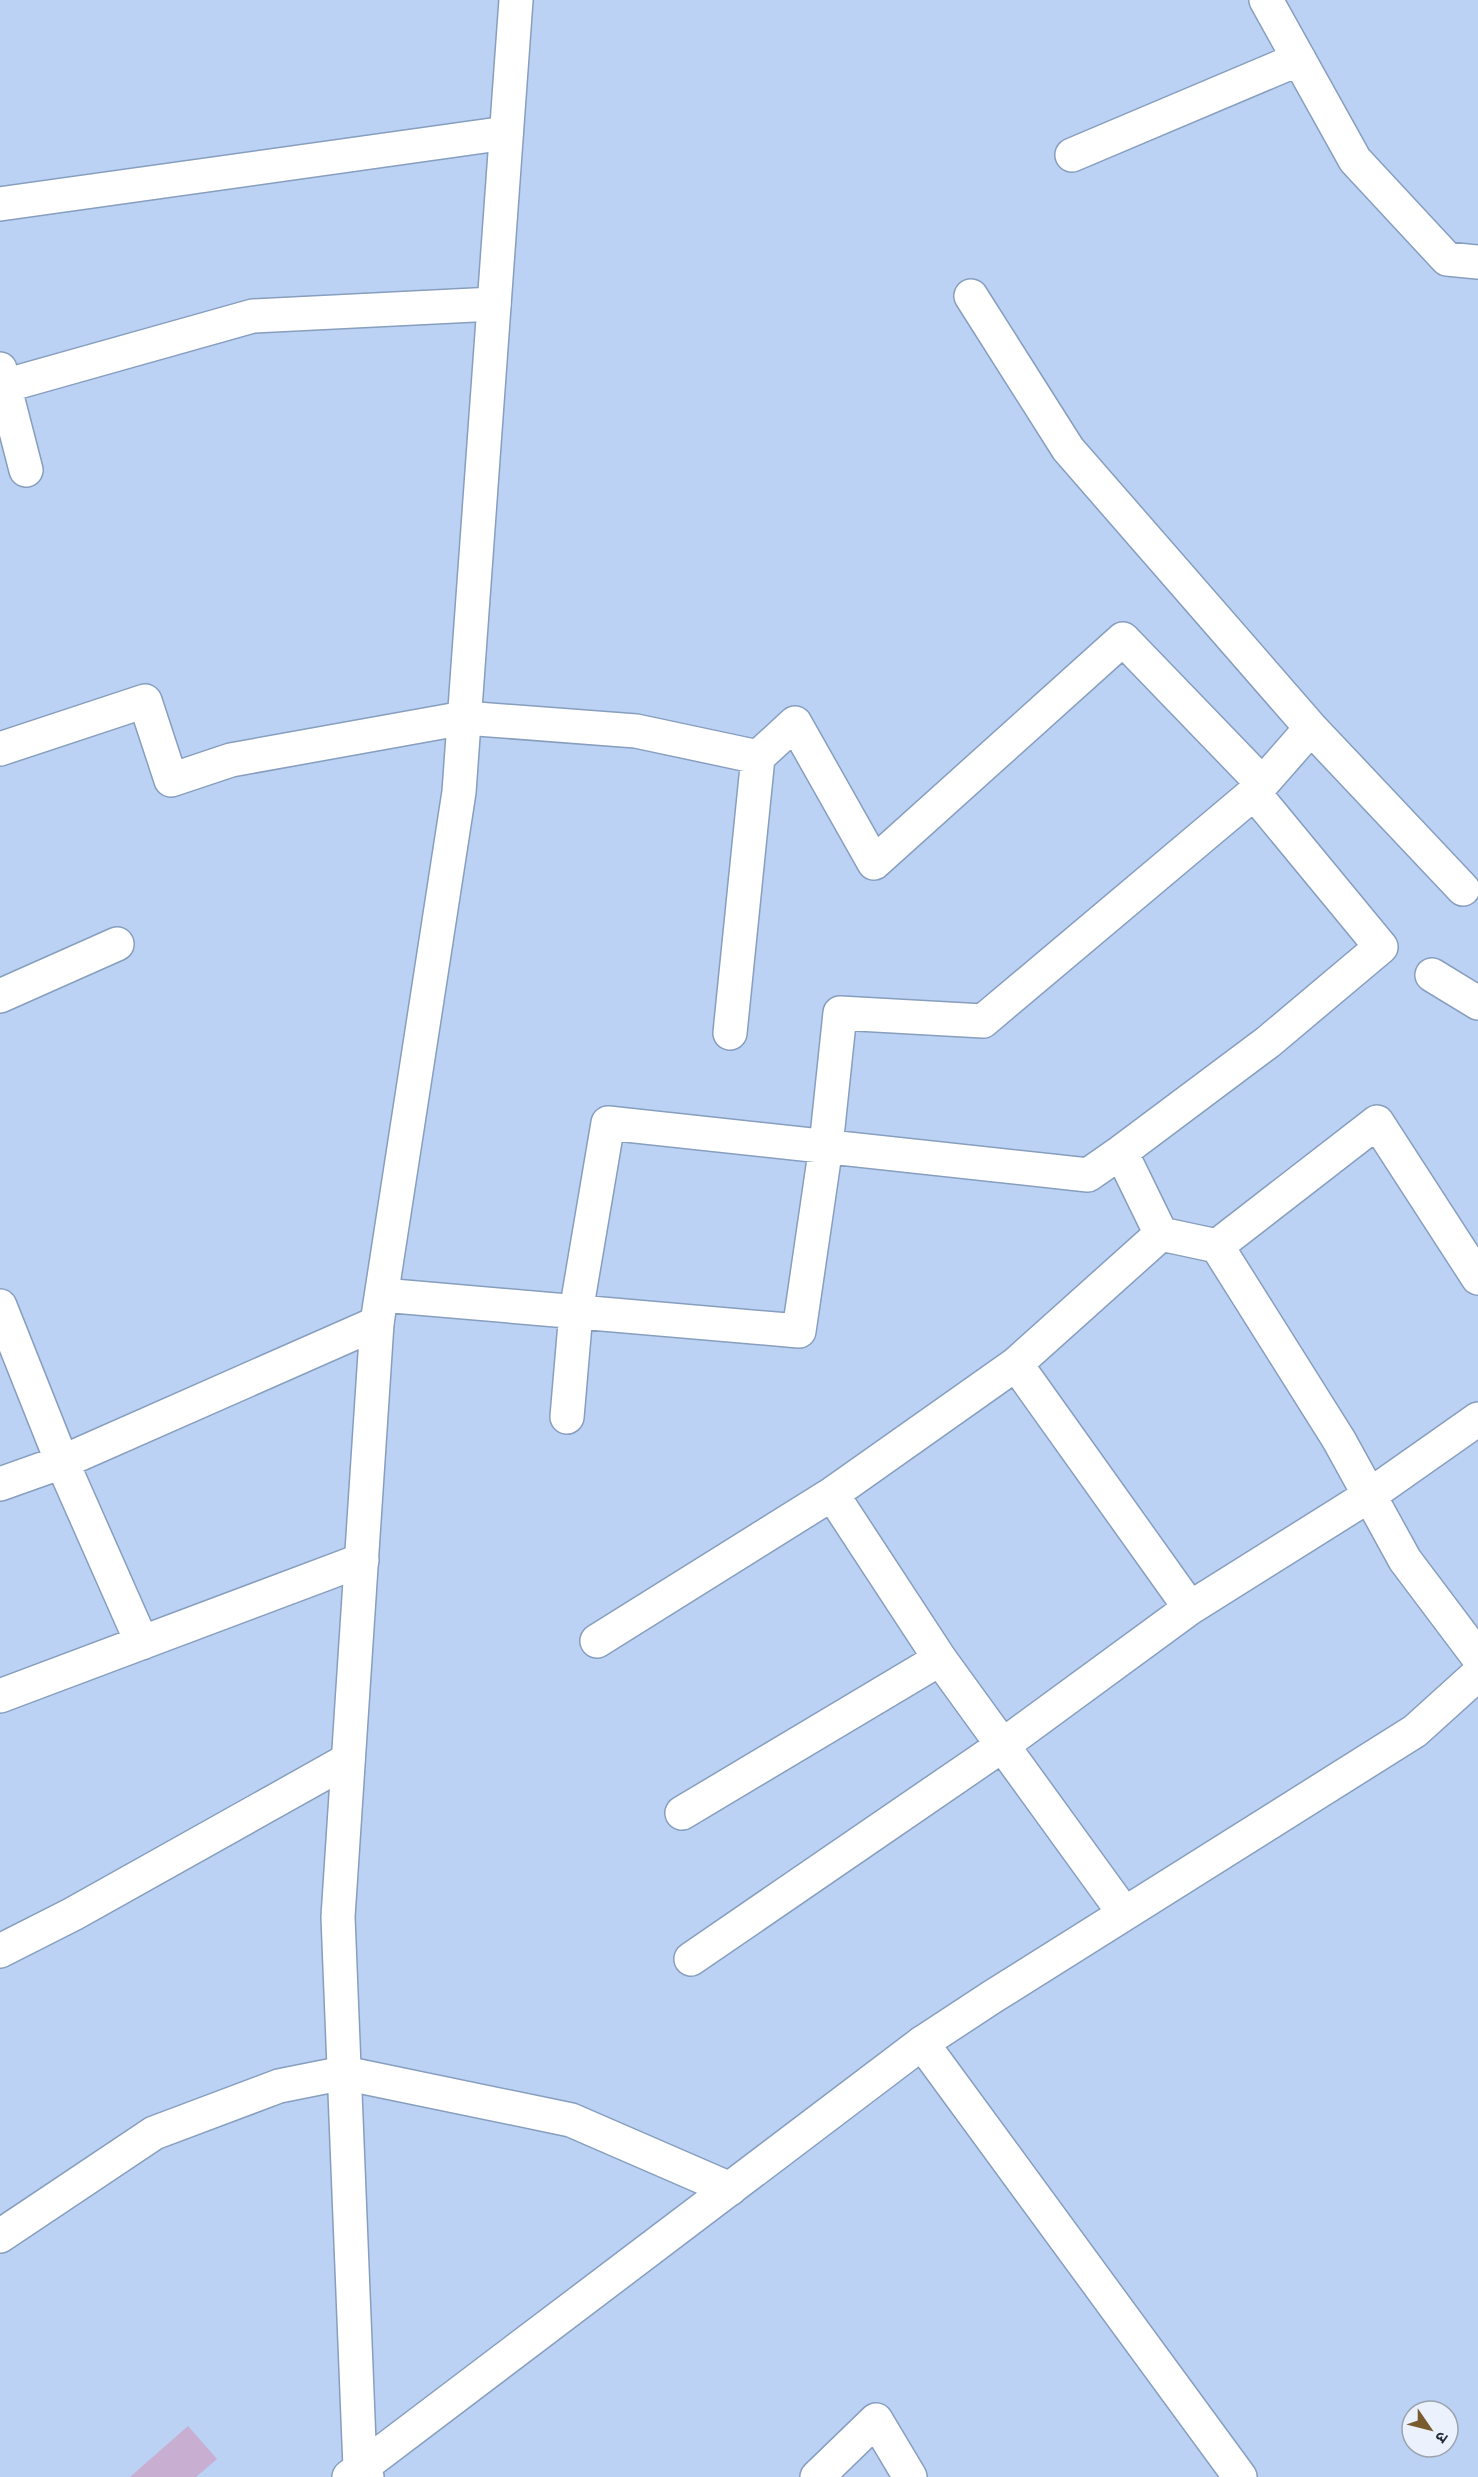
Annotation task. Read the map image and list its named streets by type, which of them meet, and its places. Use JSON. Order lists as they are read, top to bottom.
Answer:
{
  "north": "bottom right"
}
